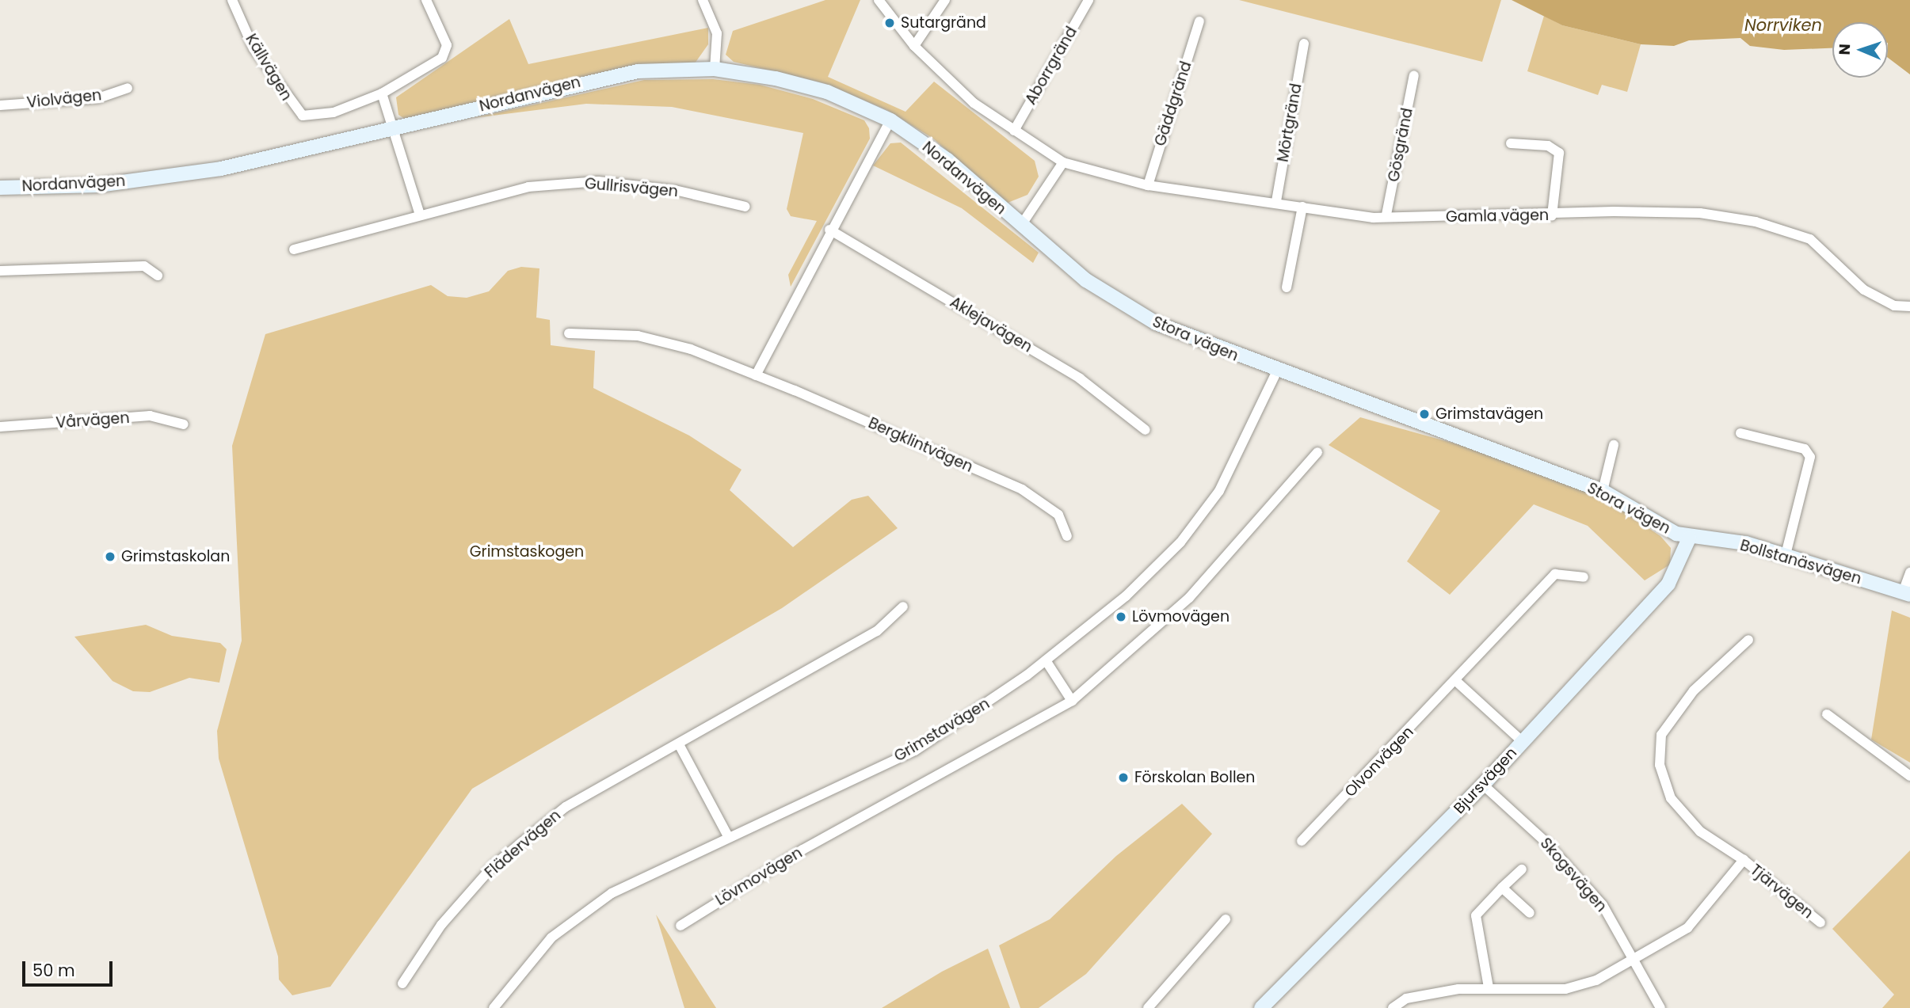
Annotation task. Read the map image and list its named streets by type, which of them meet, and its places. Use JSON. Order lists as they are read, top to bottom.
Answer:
{
  "streets": {
    "street": [
      "Aborrgränd",
      "Källvägen",
      "Nordanvägen",
      "Violvägen",
      "Gäddgränd",
      "Mörtgränd",
      "Gösgränd",
      "Gullrisvägen",
      "Gamla vägen",
      "Aklejavägen",
      "Stora vägen",
      "Vårvägen",
      "Bergklintvägen",
      "Bollstanäsvägen",
      "Grimstavägen",
      "Olvonvägen",
      "Bjursvägen",
      "Flädervägen",
      "Skogsvägen",
      "Lövmovägen",
      "Tjärvägen"
    ]
  },
  "crossings": [
    ["Nordanvägen", "Stora vägen"],
    ["Gäddgränd", "Gamla vägen"],
    ["Mörtgränd", "Gamla vägen"],
    ["Gösgränd", "Gamla vägen"],
    ["Stora vägen", "Bollstanäsvägen"],
    ["Stora vägen", "Grimstavägen"],
    ["Stora vägen", "Bjursvägen"],
    ["Bollstanäsvägen", "Bjursvägen"],
    ["Bjursvägen", "Skogsvägen"]
  ],
  "water": ["Norrviken"],
  "parks": ["Grimstaskogen"],
  "places": [
    "Sutargränd",
    "Grimstavägen",
    "Grimstaskolan",
    "Lövmovägen",
    "Förskolan Bollen"
  ],
  "scale_bar": "50 m",
  "north": "left"
}
